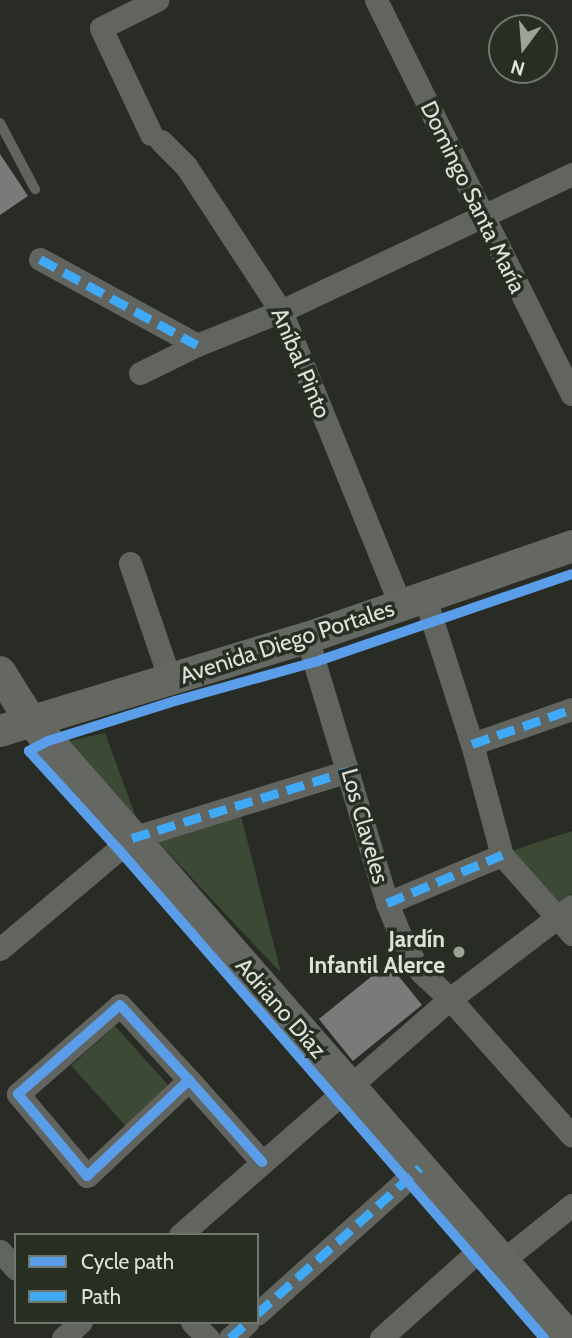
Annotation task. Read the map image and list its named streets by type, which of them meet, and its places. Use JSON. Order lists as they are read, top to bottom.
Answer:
{
  "streets": {
    "main road": ["Avenida Diego Portales", "Adriano Díaz"],
    "street": ["Domingo Santa María", "Aníbal Pinto", "Los Claveles"]
  },
  "crossings": [
    ["Aníbal Pinto", "Avenida Diego Portales"],
    ["Avenida Diego Portales", "Los Claveles"],
    ["Avenida Diego Portales", "Adriano Díaz"]
  ],
  "places": ["Jardín Infantil Alerce"],
  "legend": ["Cycle path", "Path"],
  "north": "bottom"
}
